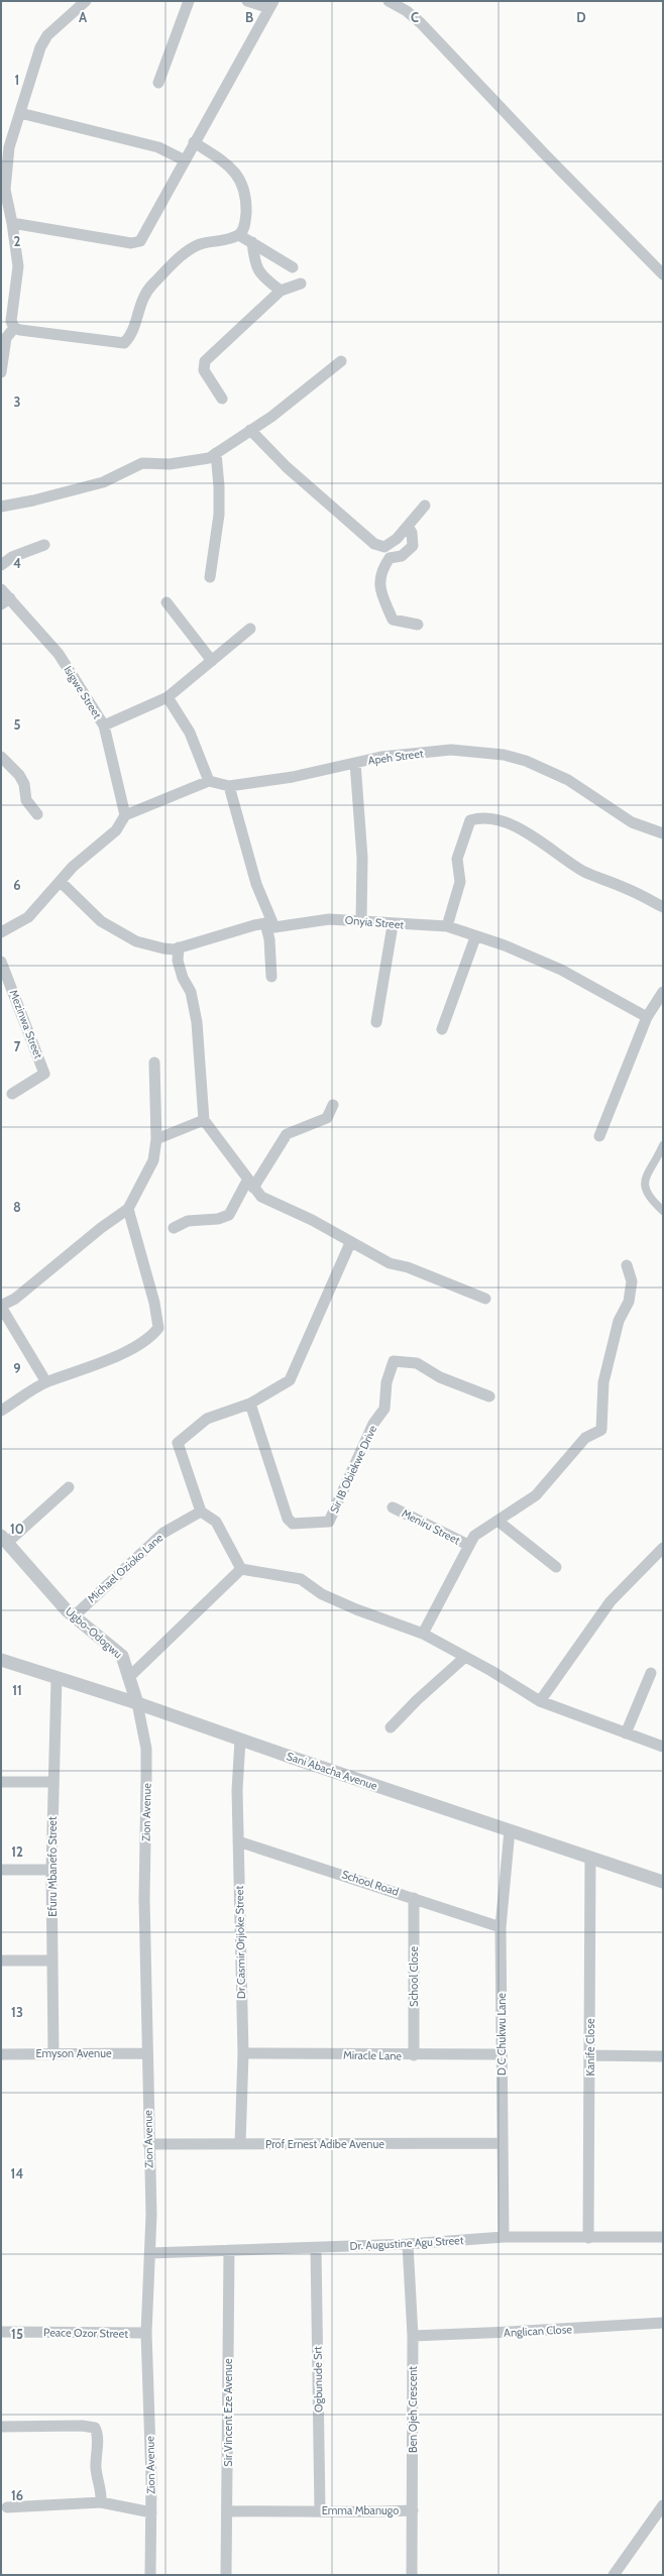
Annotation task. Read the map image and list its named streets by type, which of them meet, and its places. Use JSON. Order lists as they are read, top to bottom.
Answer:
{
  "streets": {
    "street": [
      "Isigwe Street",
      "Apeh Street",
      "Onyia Street",
      "Mezinwa Street",
      "Sir IB Obiekwe Drive",
      "Meniru Street",
      "Michael Ozioko Lane",
      "Ugbo-Odogwu",
      "Sani Abacha Avenue",
      "Zion Avenue",
      "Efuru Mbanefo Street",
      "School Road",
      "Dr Casmir Orjioke Street",
      "School Close",
      "D C Chukwu Lane",
      "Kanife Close",
      "Emyson Avenue",
      "Miracle Lane",
      "Prof Ernest Adibe Avenue",
      "Dr. Augustine Agu Street",
      "Anglican Close",
      "Peace Ozor Street",
      "Ogbunude Srt",
      "Ben Ojeh Crescent",
      "Sir Vincent Eze Avenue",
      "Emma Mbanugo"
    ]
  },
  "crossings": [
    ["Michael Ozioko Lane", "Ugbo-Odogwu"],
    ["Ugbo-Odogwu", "Sani Abacha Avenue"],
    ["Ugbo-Odogwu", "Zion Avenue"],
    ["Sani Abacha Avenue", "Zion Avenue"],
    ["Sani Abacha Avenue", "Efuru Mbanefo Street"],
    ["Sani Abacha Avenue", "Dr Casmir Orjioke Street"],
    ["Sani Abacha Avenue", "D C Chukwu Lane"],
    ["Sani Abacha Avenue", "Kanife Close"],
    ["Zion Avenue", "Emyson Avenue"],
    ["Zion Avenue", "Prof Ernest Adibe Avenue"],
    ["Zion Avenue", "Dr. Augustine Agu Street"],
    ["Zion Avenue", "Peace Ozor Street"],
    ["Efuru Mbanefo Street", "Emyson Avenue"],
    ["School Road", "Dr Casmir Orjioke Street"],
    ["School Road", "School Close"],
    ["School Road", "D C Chukwu Lane"],
    ["Dr Casmir Orjioke Street", "Miracle Lane"],
    ["Dr Casmir Orjioke Street", "Prof Ernest Adibe Avenue"],
    ["School Close", "Miracle Lane"],
    ["D C Chukwu Lane", "Miracle Lane"],
    ["D C Chukwu Lane", "Prof Ernest Adibe Avenue"],
    ["D C Chukwu Lane", "Dr. Augustine Agu Street"],
    ["Kanife Close", "Dr. Augustine Agu Street"],
    ["Dr. Augustine Agu Street", "Ogbunude Srt"],
    ["Dr. Augustine Agu Street", "Ben Ojeh Crescent"],
    ["Dr. Augustine Agu Street", "Sir Vincent Eze Avenue"],
    ["Anglican Close", "Ben Ojeh Crescent"],
    ["Ogbunude Srt", "Emma Mbanugo"],
    ["Ben Ojeh Crescent", "Emma Mbanugo"],
    ["Sir Vincent Eze Avenue", "Emma Mbanugo"]
  ],
  "grid": {
    "columns": [
      "A",
      "B",
      "C",
      "D"
    ],
    "rows": [
      "1",
      "2",
      "3",
      "4",
      "5",
      "6",
      "7",
      "8",
      "9",
      "10",
      "11",
      "12",
      "13",
      "14",
      "15",
      "16"
    ]
  }
}
